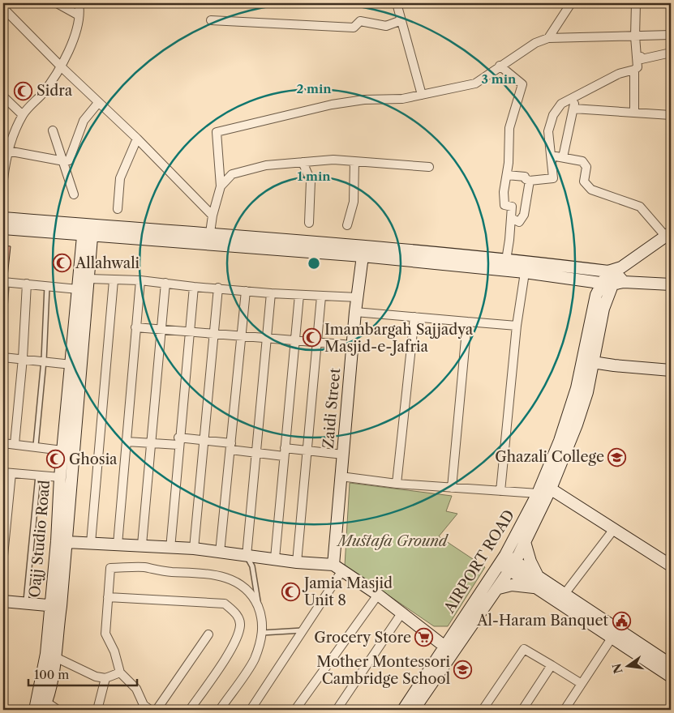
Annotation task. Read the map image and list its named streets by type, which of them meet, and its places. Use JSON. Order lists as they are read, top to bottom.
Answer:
{
  "streets": {
    "street": ["Zaidi Street", "Oajj Studio Road", "AIRPORT ROAD"]
  },
  "parks": ["Mustafa Ground"],
  "places": {
    "mosque": [
      "Sidra",
      "Allahwali",
      "Imambargah Sajjadya Masjid-e-Jafria",
      "Ghosia",
      "Jamia Masjid Unit 8"
    ],
    "school or university": ["Ghazali College", "Mother Montessori Cambridge School"],
    "public building": ["Al-Haram Banquet"],
    "supermarket": ["Grocery Store"]
  },
  "scale_bar": "100 m",
  "north": "left",
  "rings": ["3 min", "2 min", "1 min"]
}
